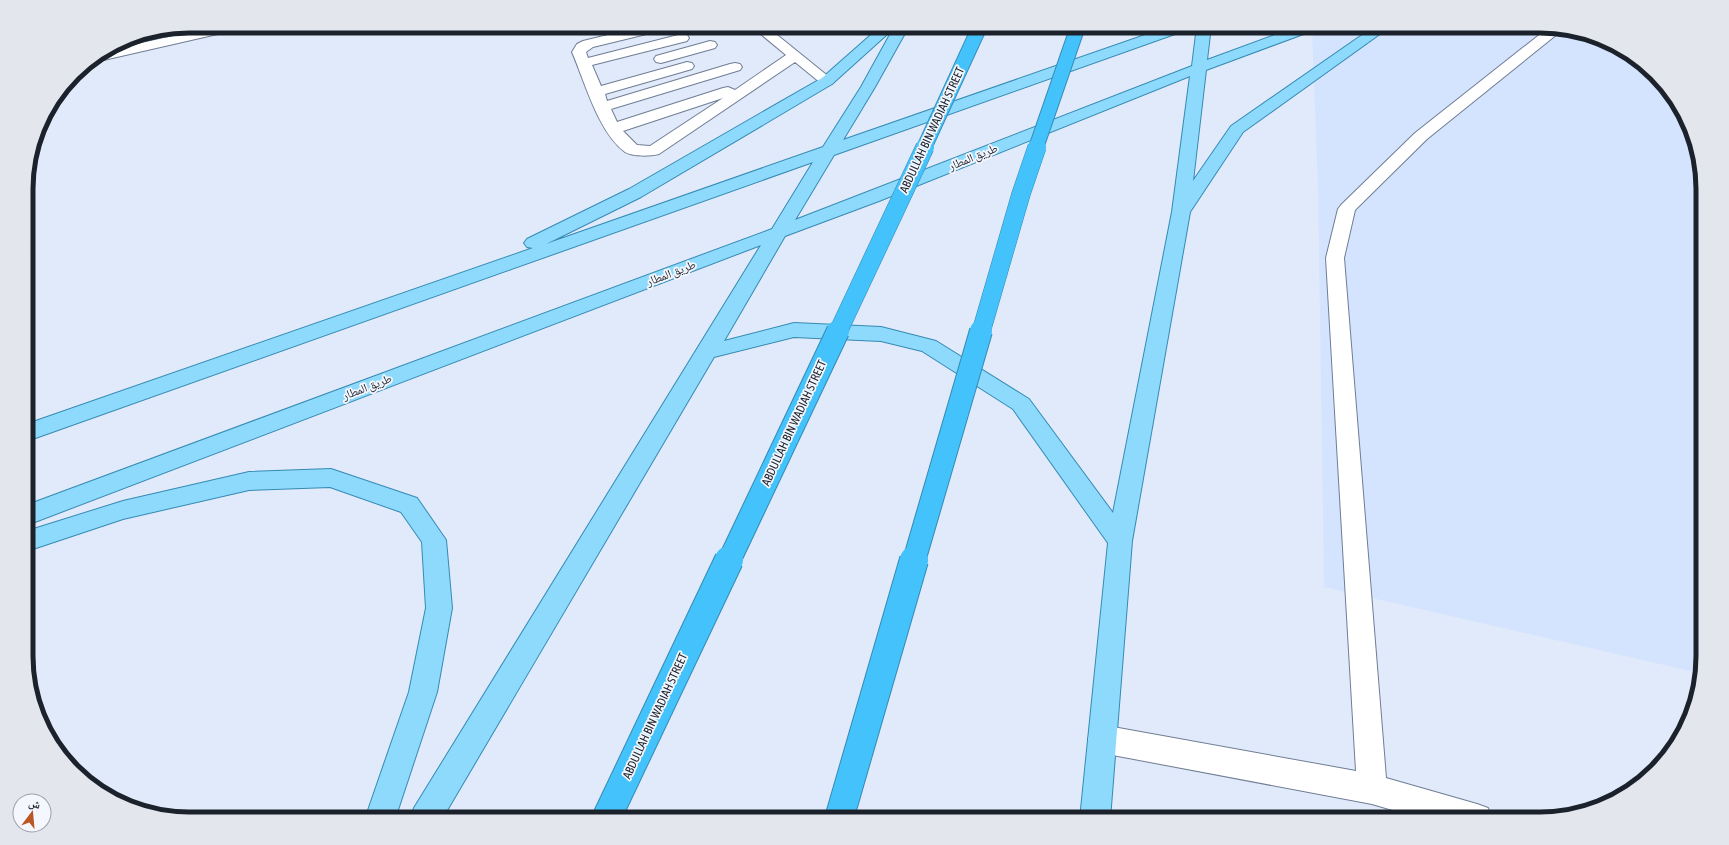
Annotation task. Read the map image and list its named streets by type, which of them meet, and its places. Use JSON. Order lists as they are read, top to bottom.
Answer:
{
  "streets": {
    "highway": ["ABDULLAH BIN WADIAH STREET"],
    "main road": ["طريق المطار"]
  },
  "north": "top"
}
